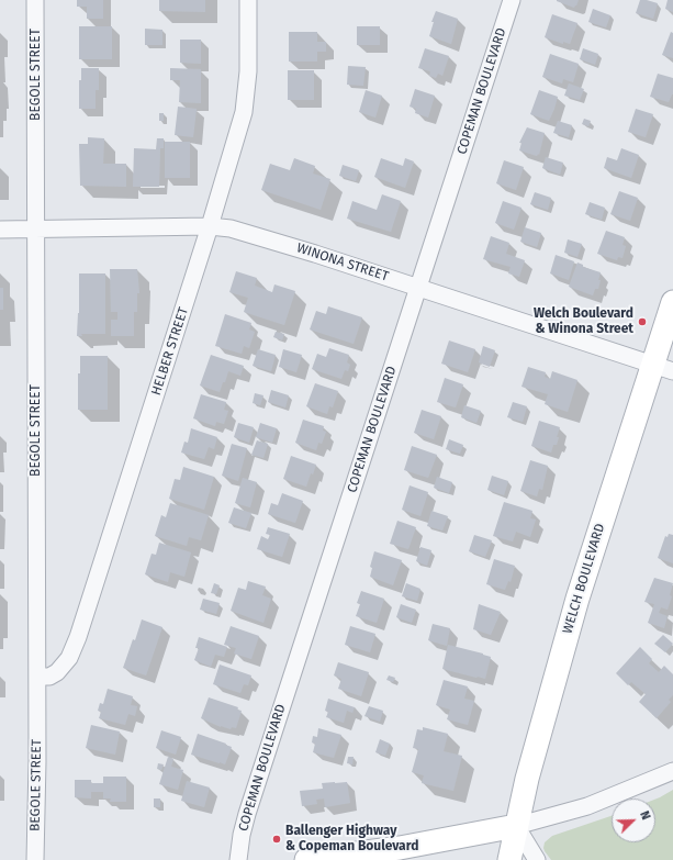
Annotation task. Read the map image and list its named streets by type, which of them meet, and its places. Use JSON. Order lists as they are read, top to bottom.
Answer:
{
  "streets": {
    "main road": ["WELCH BOULEVARD"],
    "street": [
      "BEGOLE STREET",
      "COPEMAN BOULEVARD",
      "WINONA STREET",
      "HELBER STREET"
    ]
  },
  "crossings": [
    ["BEGOLE STREET", "WINONA STREET"],
    ["BEGOLE STREET", "HELBER STREET"],
    ["COPEMAN BOULEVARD", "WINONA STREET"],
    ["WINONA STREET", "HELBER STREET"],
    ["WINONA STREET", "WELCH BOULEVARD"]
  ],
  "places": ["Welch Boulevard & Winona Street", "Ballenger Highway & Copeman Boulevard"],
  "north": "top right"
}
